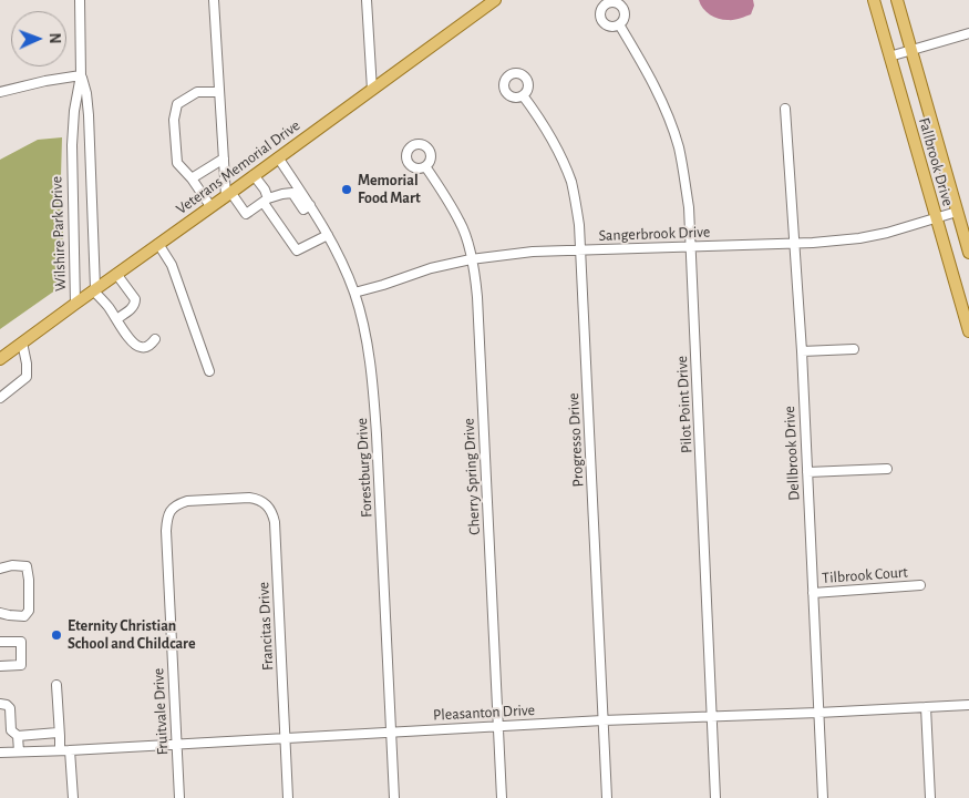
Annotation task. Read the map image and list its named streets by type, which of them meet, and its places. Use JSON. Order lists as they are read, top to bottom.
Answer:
{
  "streets": {
    "main road": ["Fallbrook Drive", "Veterans Memorial Drive"],
    "street": [
      "Wilshire Park Drive",
      "Sangerbrook Drive",
      "Pilot Point Drive",
      "Progresso Drive",
      "Dellbrook Drive",
      "Forestburg Drive",
      "Cherry Spring Drive",
      "Tilbrook Court",
      "Francitas Drive",
      "Fruitvale Drive",
      "Pleasanton Drive"
    ]
  },
  "crossings": [
    ["Fallbrook Drive", "Sangerbrook Drive"],
    ["Veterans Memorial Drive", "Wilshire Park Drive"],
    ["Veterans Memorial Drive", "Forestburg Drive"],
    ["Sangerbrook Drive", "Pilot Point Drive"],
    ["Sangerbrook Drive", "Progresso Drive"],
    ["Sangerbrook Drive", "Dellbrook Drive"],
    ["Sangerbrook Drive", "Forestburg Drive"],
    ["Sangerbrook Drive", "Cherry Spring Drive"],
    ["Pilot Point Drive", "Pleasanton Drive"],
    ["Progresso Drive", "Pleasanton Drive"],
    ["Dellbrook Drive", "Tilbrook Court"],
    ["Dellbrook Drive", "Pleasanton Drive"],
    ["Forestburg Drive", "Pleasanton Drive"],
    ["Cherry Spring Drive", "Pleasanton Drive"],
    ["Francitas Drive", "Fruitvale Drive"],
    ["Francitas Drive", "Pleasanton Drive"],
    ["Fruitvale Drive", "Pleasanton Drive"]
  ],
  "places": ["Memorial Food Mart", "Eternity Christian School and Childcare"],
  "north": "right"
}
